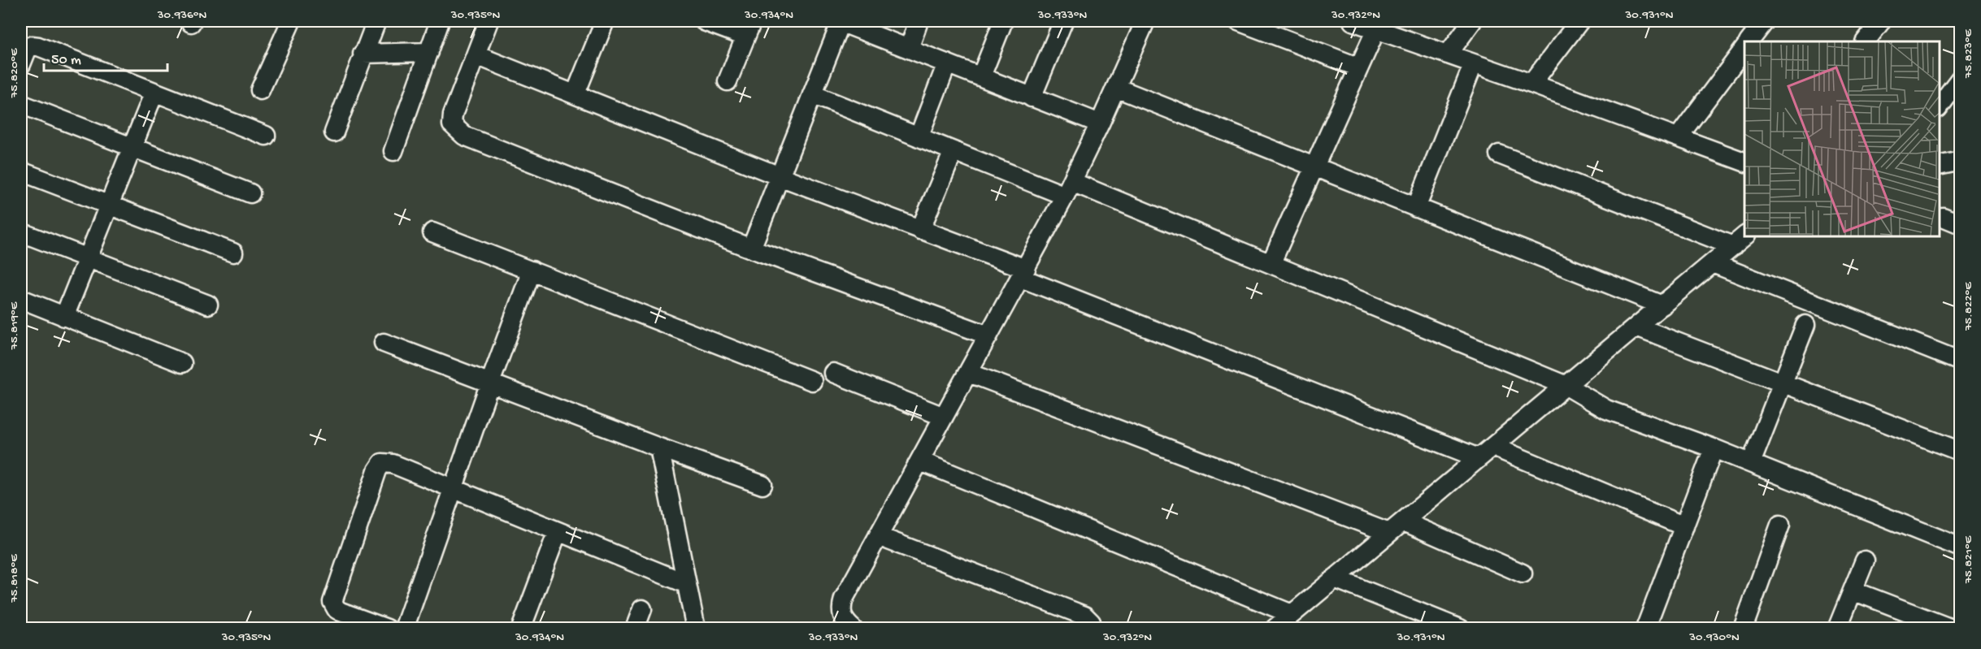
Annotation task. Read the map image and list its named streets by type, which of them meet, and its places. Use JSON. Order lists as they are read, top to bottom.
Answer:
{
  "scale_bar": "50 m",
  "coordinates": [
    "30.936°N",
    "30.935°N",
    "30.934°N",
    "30.933°N",
    "30.932°N",
    "30.931°N",
    "75.823°E",
    "75.820°E",
    "75.822°E",
    "75.819°E",
    "75.821°E",
    "75.818°E",
    "30.930°N"
  ]
}
